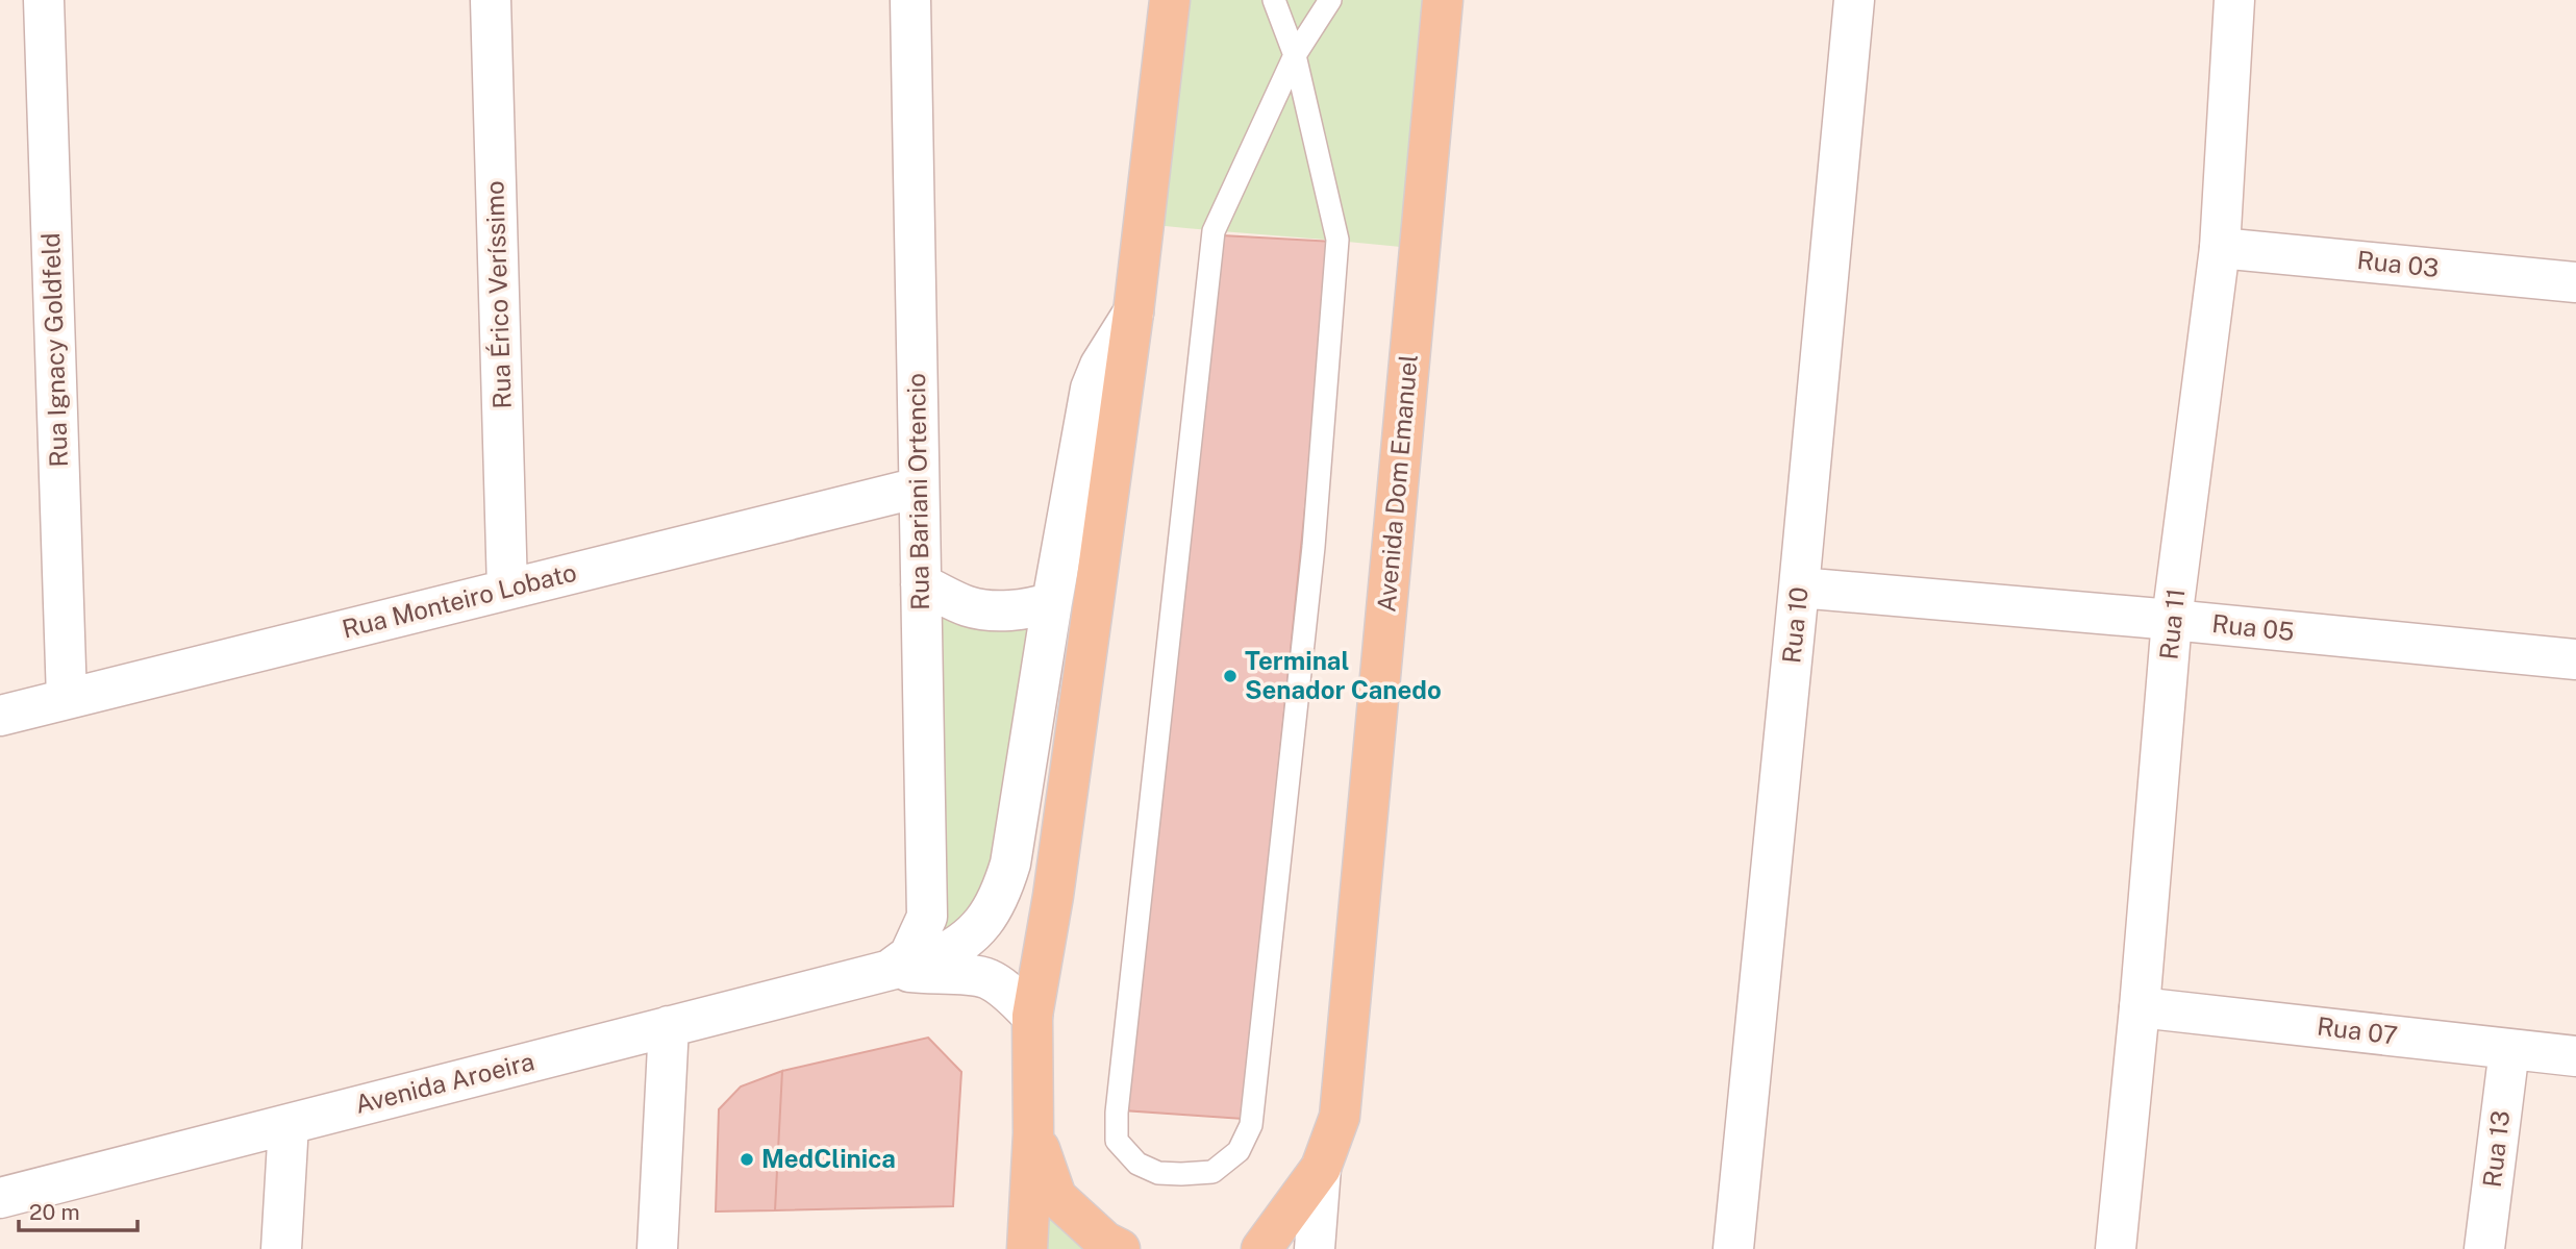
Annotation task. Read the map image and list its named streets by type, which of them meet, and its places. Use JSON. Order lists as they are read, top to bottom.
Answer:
{
  "streets": {
    "main road": ["Avenida Dom Emanuel"],
    "street": [
      "Rua 03",
      "Rua Érico Veríssimo",
      "Rua Ignacy Goldfeld",
      "Rua Bariani Ortencio",
      "Rua Monteiro Lobato",
      "Rua 11",
      "Rua 10",
      "Rua 05",
      "Rua 07",
      "Avenida Aroeira",
      "Rua 13"
    ]
  },
  "crossings": [
    ["Rua 03", "Rua 11"],
    ["Rua Érico Veríssimo", "Rua Monteiro Lobato"],
    ["Rua Ignacy Goldfeld", "Rua Monteiro Lobato"],
    ["Rua Bariani Ortencio", "Rua Monteiro Lobato"],
    ["Rua Bariani Ortencio", "Avenida Aroeira"],
    ["Rua 11", "Rua 05"],
    ["Rua 11", "Rua 07"],
    ["Rua 10", "Rua 05"],
    ["Rua 07", "Rua 13"]
  ],
  "places": ["Terminal Senador Canedo", "MedClinica"],
  "scale_bar": "20 m"
}
